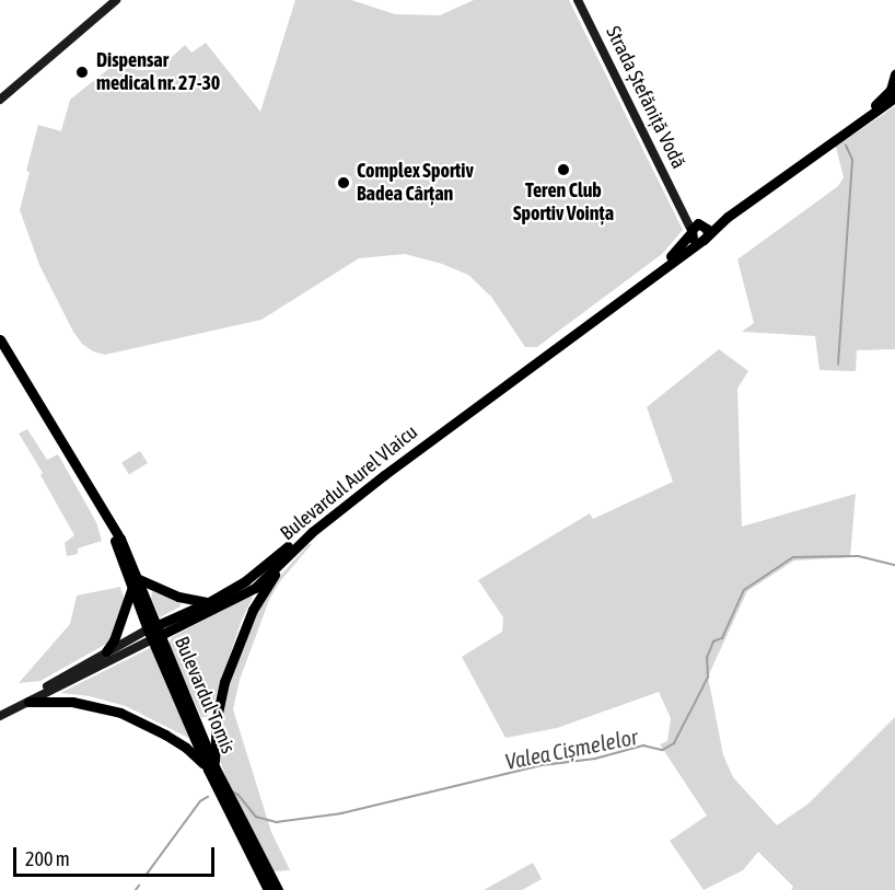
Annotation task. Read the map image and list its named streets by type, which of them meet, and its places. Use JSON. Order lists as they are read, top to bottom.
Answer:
{
  "streets": {
    "main road": ["Bulevardul Aurel Vlaicu", "Bulevardul Tomis"],
    "street": ["Strada Ștefăniță Vodă"]
  },
  "crossings": [
    ["Strada Ștefăniță Vodă", "Bulevardul Aurel Vlaicu"],
    ["Bulevardul Aurel Vlaicu", "Bulevardul Tomis"]
  ],
  "water": ["Valea Cișmelelor"],
  "places": ["Dispensar medical nr. 27-30", "Teren Club Sportiv Voința", "Complex Sportiv Badea Cârțan"],
  "scale_bar": "200 m"
}
